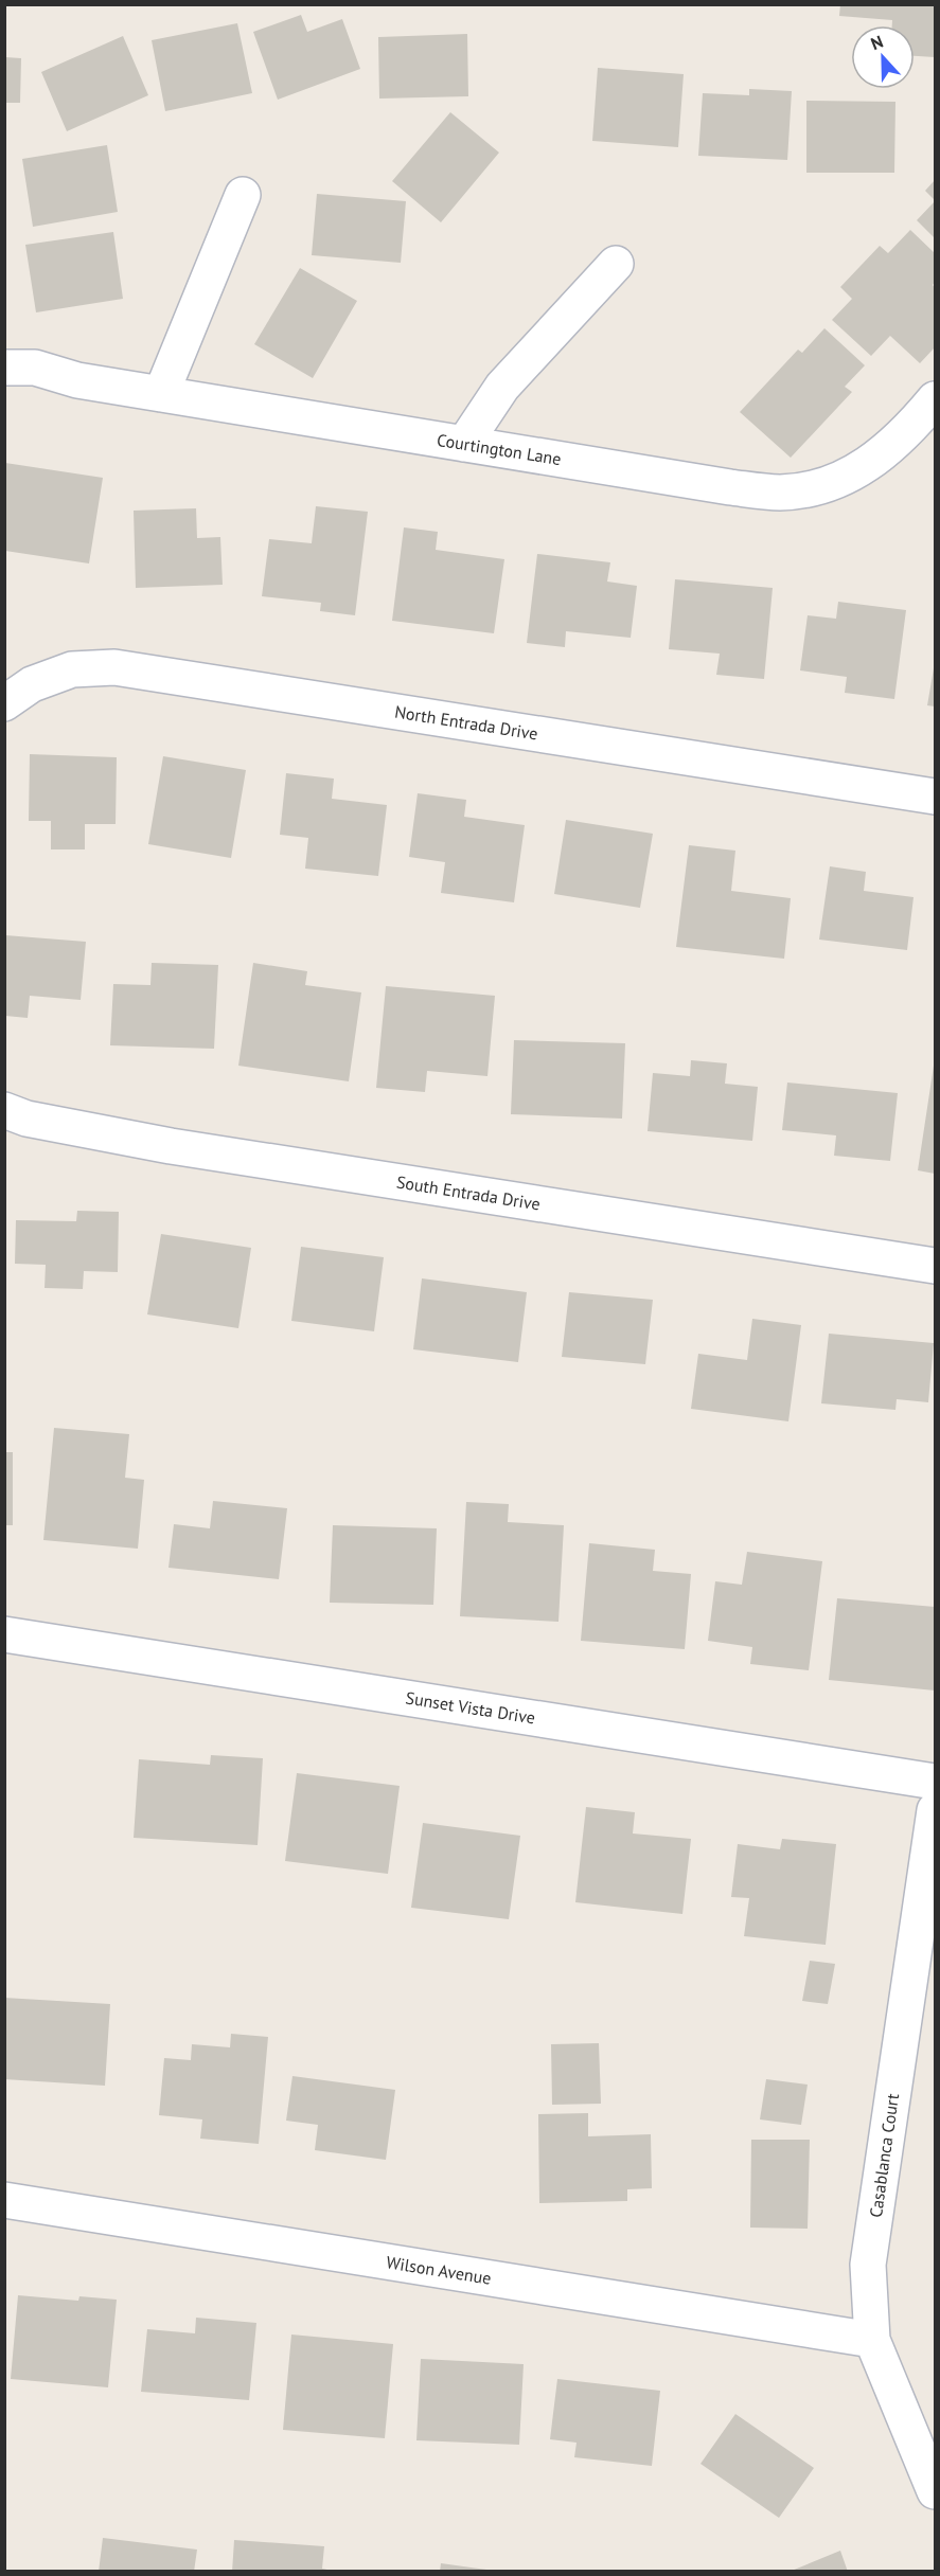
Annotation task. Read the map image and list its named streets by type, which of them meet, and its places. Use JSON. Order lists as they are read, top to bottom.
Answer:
{
  "streets": {
    "street": [
      "Courtington Lane",
      "North Entrada Drive",
      "South Entrada Drive",
      "Sunset Vista Drive",
      "Casablanca Court",
      "Wilson Avenue"
    ]
  },
  "crossings": [
    ["Casablanca Court", "Wilson Avenue"]
  ],
  "north": "top"
}
